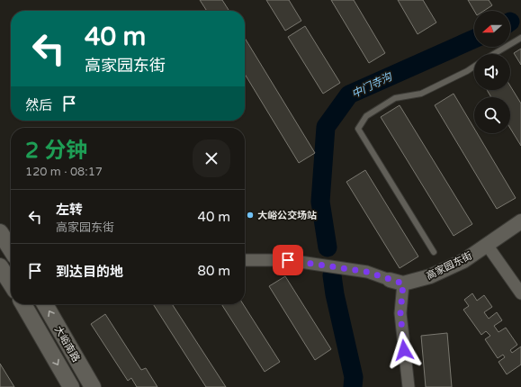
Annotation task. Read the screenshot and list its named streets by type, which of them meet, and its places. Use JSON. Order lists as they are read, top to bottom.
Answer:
{
  "streets": {
    "main road": ["大峪南路"],
    "street": ["高家园东街"]
  },
  "water": ["中门寺沟"],
  "places": ["大峪公交场站"],
  "north": "left",
  "page": {
    "turn": ["40 m", "高家园东街"],
    "then": "然后",
    "heading": ["2 分钟", "120 m · 08:17"],
    "list": [
      {
        "name": "左转",
        "note": "高家园东街",
        "value": "40 m"
      },
      {
        "name": "到达目的地",
        "value": "80 m"
      }
    ]
  }
}
